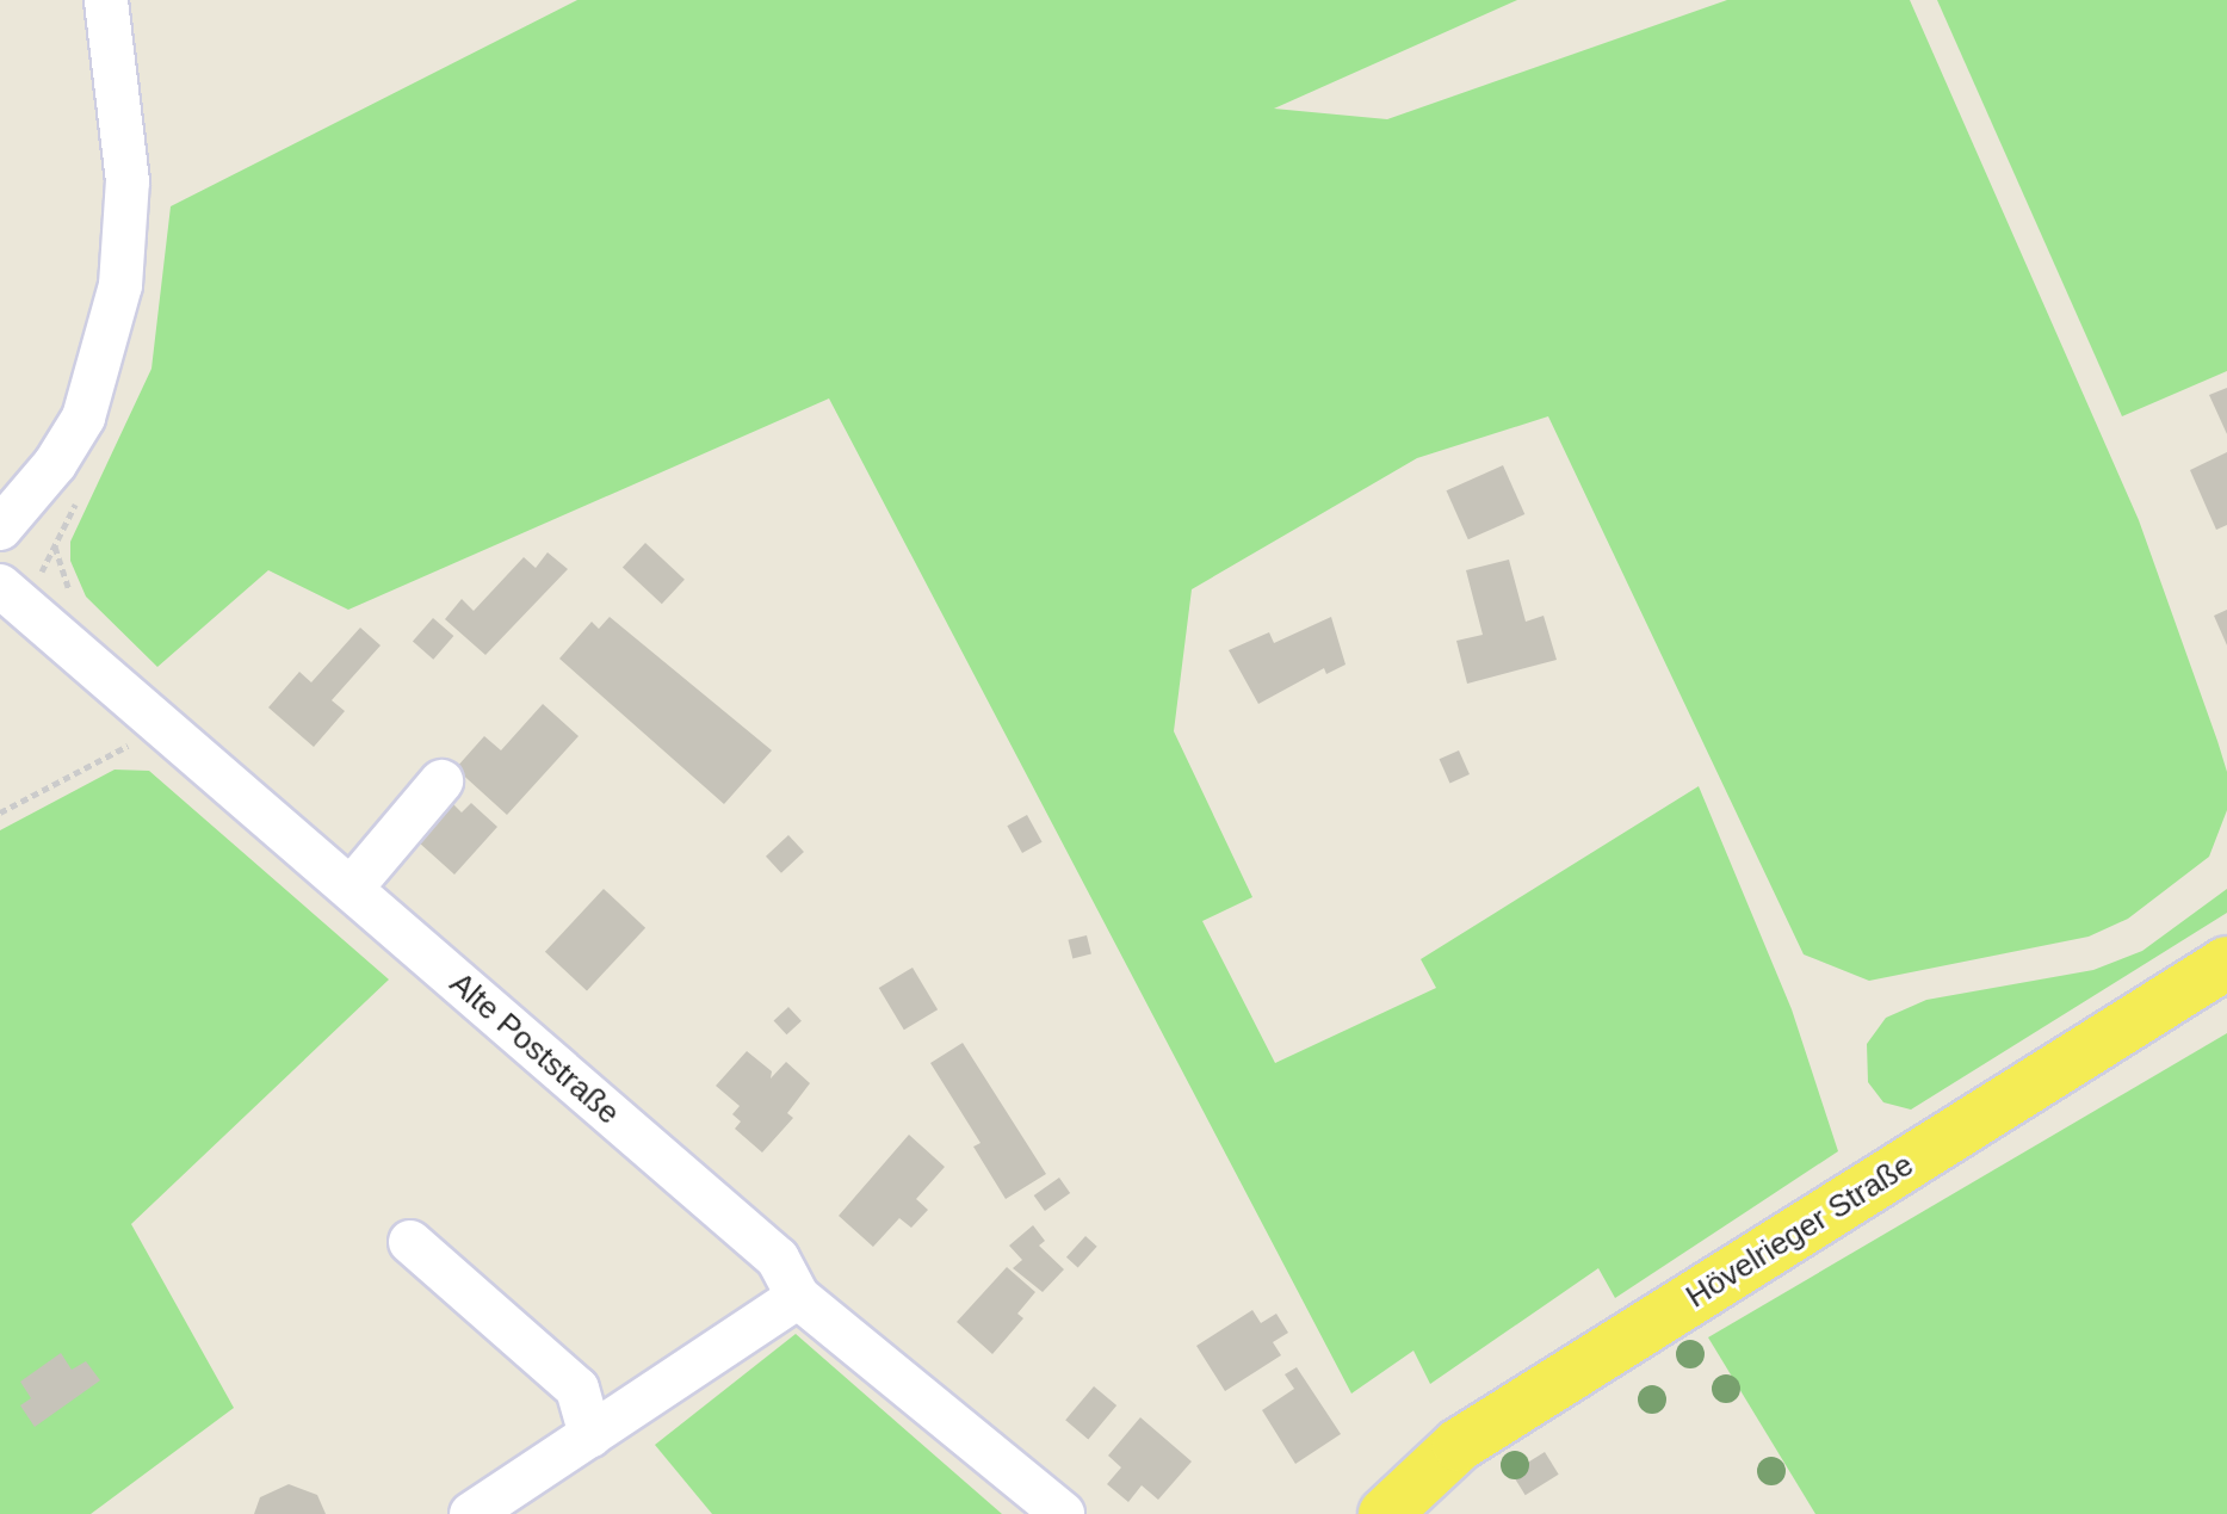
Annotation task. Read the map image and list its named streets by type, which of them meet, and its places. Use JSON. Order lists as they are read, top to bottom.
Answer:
{
  "streets": {
    "main road": ["Hövelrieger Straße"],
    "street": ["Alte Poststraße"]
  }
}
